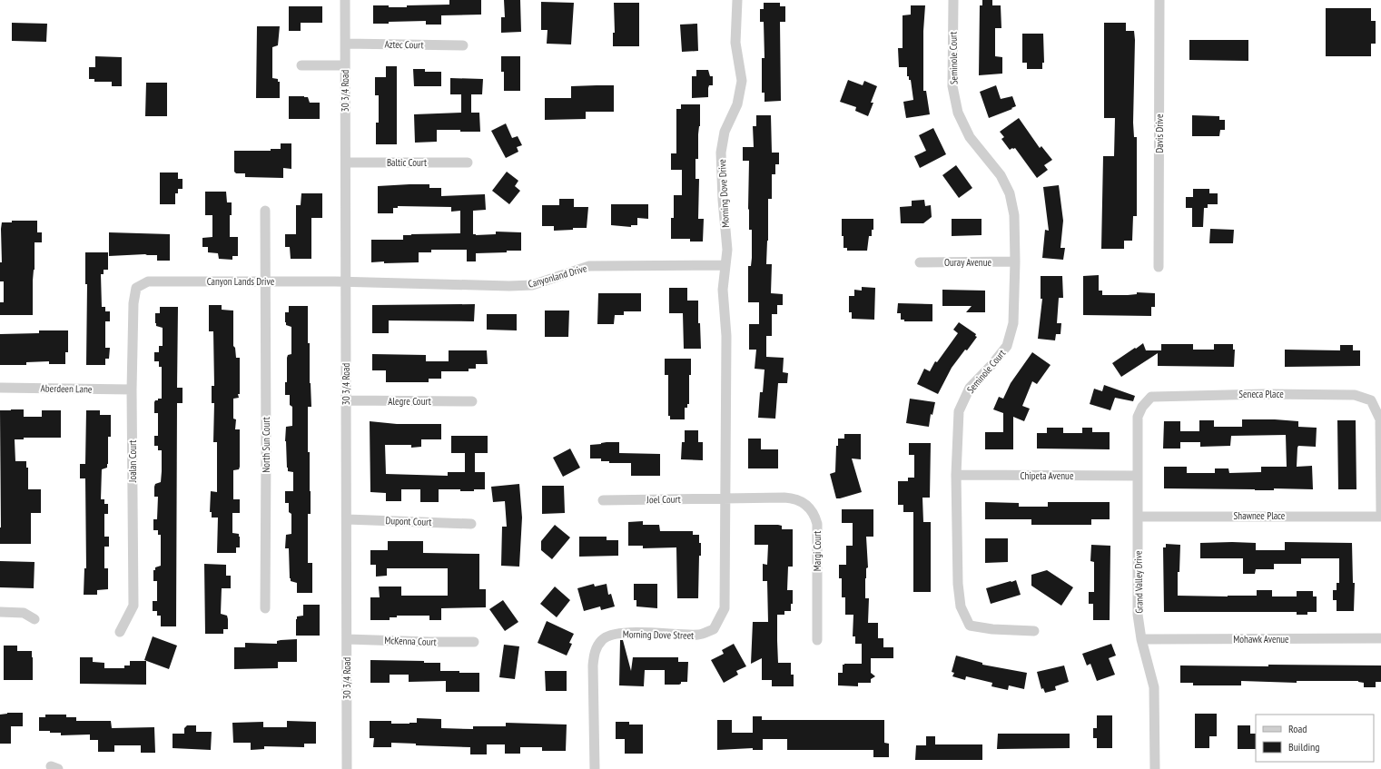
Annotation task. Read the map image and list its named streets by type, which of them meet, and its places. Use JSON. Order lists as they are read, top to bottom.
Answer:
{
  "streets": {
    "street": [
      "Aztec Court",
      "Seminole Court",
      "30 3/4 Road",
      "Davis Drive",
      "Baltic Court",
      "Morning Dove Drive",
      "Ouray Avenue",
      "Canyonland Drive",
      "Canyon Lands Drive",
      "Aberdeen Lane",
      "Seneca Place",
      "Alegre Court",
      "North Sun Court",
      "Joalan Court",
      "Chipeta Avenue",
      "Joel Court",
      "Shawnee Place",
      "Dupont Court",
      "Margi Court",
      "Grand Valley Drive",
      "Morning Dove Street",
      "Mohawk Avenue",
      "McKenna Court"
    ]
  },
  "crossings": [
    ["Aztec Court", "30 3/4 Road"],
    ["Seminole Court", "Ouray Avenue"],
    ["Seminole Court", "Chipeta Avenue"],
    ["30 3/4 Road", "Baltic Court"],
    ["30 3/4 Road", "Canyonland Drive"],
    ["30 3/4 Road", "Canyon Lands Drive"],
    ["30 3/4 Road", "Alegre Court"],
    ["30 3/4 Road", "Dupont Court"],
    ["30 3/4 Road", "McKenna Court"],
    ["Morning Dove Drive", "Canyonland Drive"],
    ["Morning Dove Drive", "Morning Dove Street"],
    ["Canyonland Drive", "Canyon Lands Drive"],
    ["Canyon Lands Drive", "North Sun Court"],
    ["Canyon Lands Drive", "Joalan Court"],
    ["Aberdeen Lane", "Joalan Court"],
    ["Seneca Place", "Grand Valley Drive"],
    ["Chipeta Avenue", "Grand Valley Drive"],
    ["Joel Court", "Margi Court"],
    ["Joel Court", "Morning Dove Street"],
    ["Shawnee Place", "Grand Valley Drive"],
    ["Margi Court", "Morning Dove Street"],
    ["Grand Valley Drive", "Mohawk Avenue"]
  ],
  "legend": ["Road", "Building"]
}
